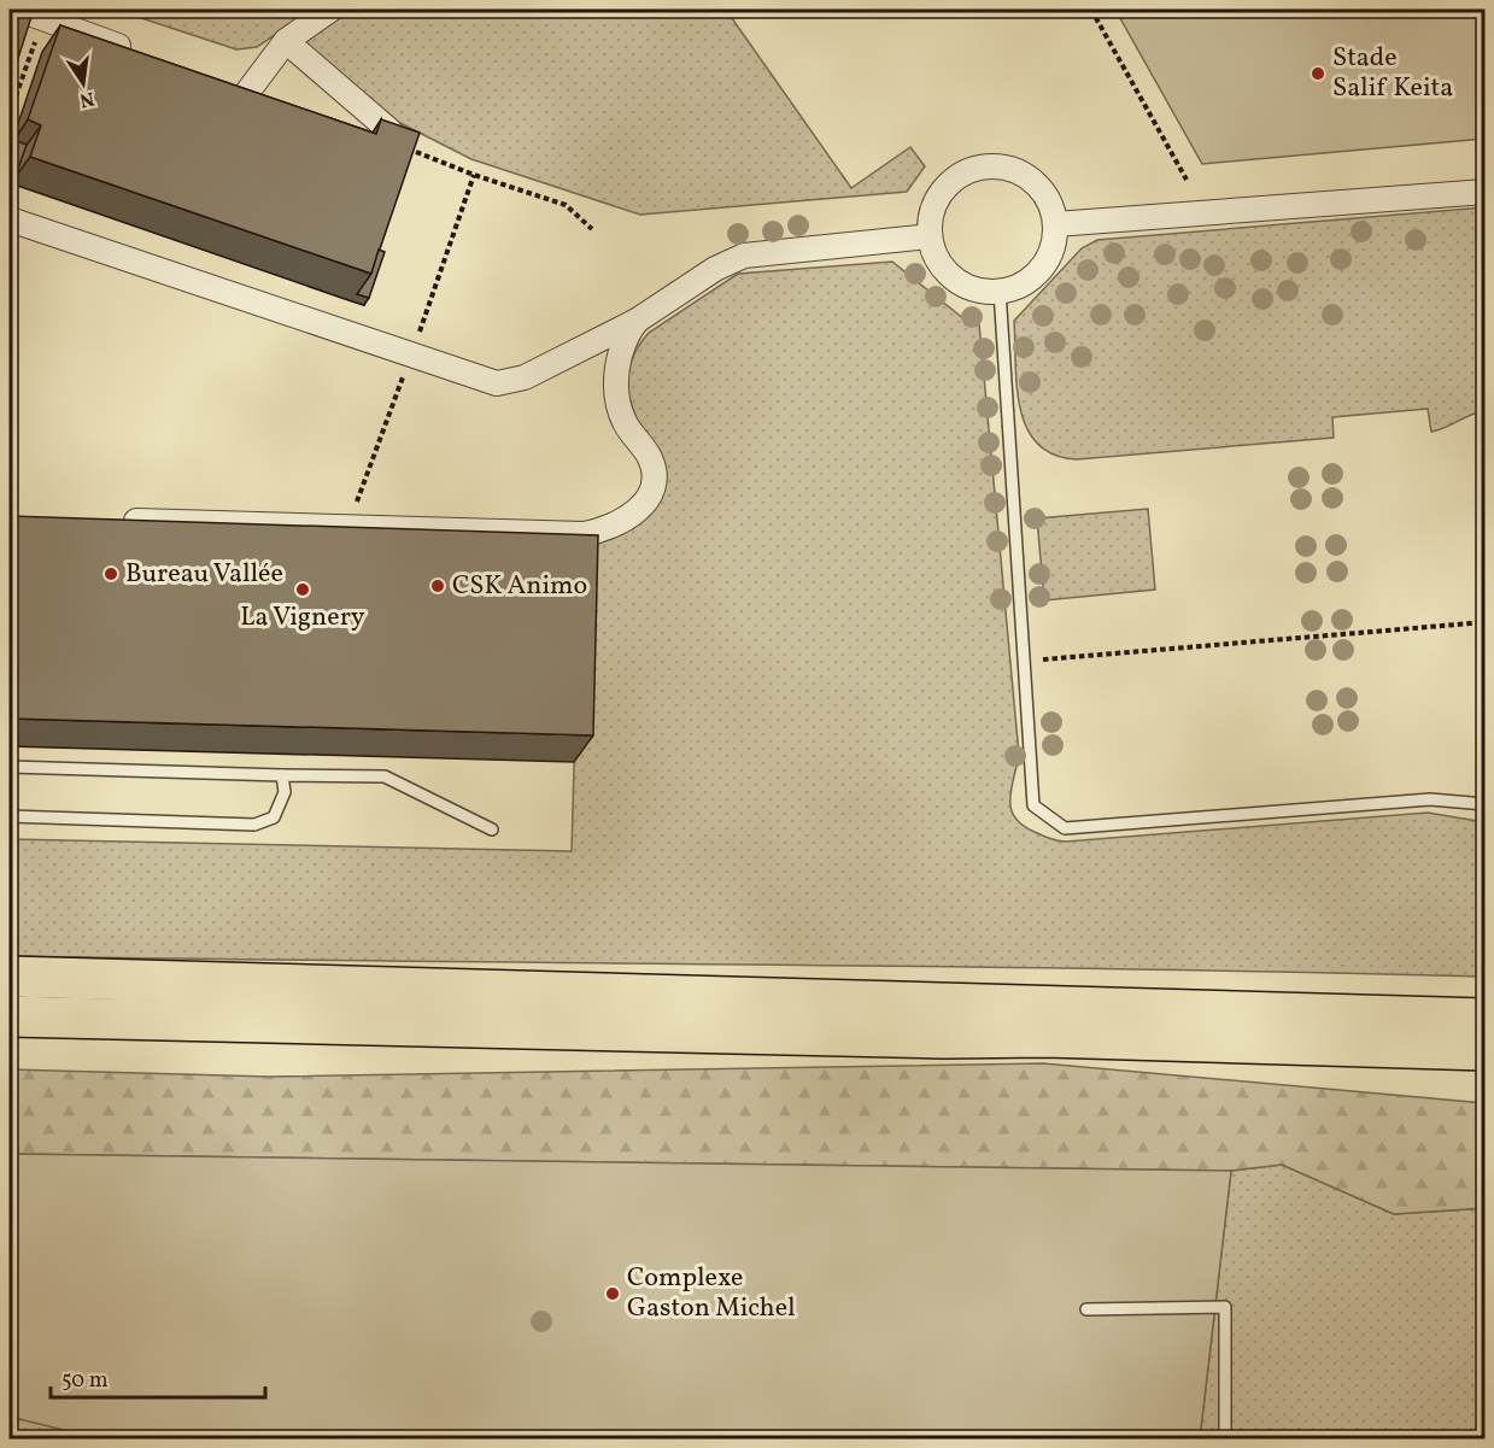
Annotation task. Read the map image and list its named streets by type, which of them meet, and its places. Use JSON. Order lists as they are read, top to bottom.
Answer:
{
  "places": [
    "Stade Salif Keita",
    "Bureau Vallée",
    "CSK Animo",
    "La Vignery",
    "Complexe Gaston Michel"
  ],
  "scale_bar": "50 m",
  "north": "bottom"
}
